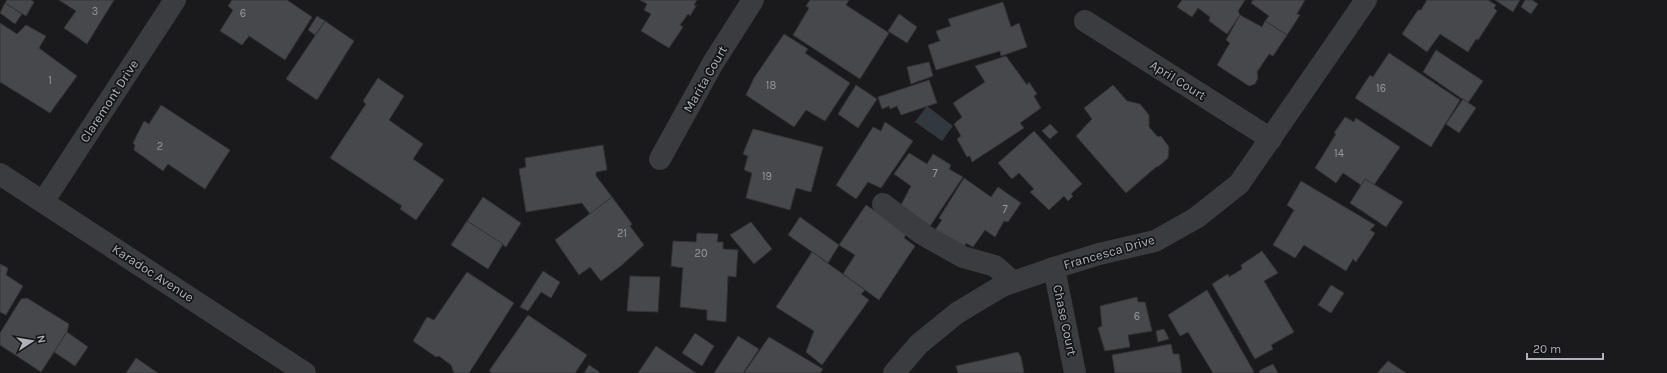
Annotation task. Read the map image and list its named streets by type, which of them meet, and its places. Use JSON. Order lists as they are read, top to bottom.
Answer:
{
  "streets": {
    "street": [
      "Marita Court",
      "April Court",
      "Claremont Drive",
      "Francesca Drive",
      "Karadoc Avenue",
      "Chase Court"
    ]
  },
  "crossings": [
    ["April Court", "Francesca Drive"],
    ["Claremont Drive", "Karadoc Avenue"],
    ["Francesca Drive", "Chase Court"]
  ],
  "house_numbers": [
    "3",
    "6",
    "1",
    "18",
    "16",
    "2",
    "14",
    "7",
    "19",
    "7",
    "21",
    "20",
    "6"
  ],
  "scale_bar": "20 m",
  "north": "right"
}
